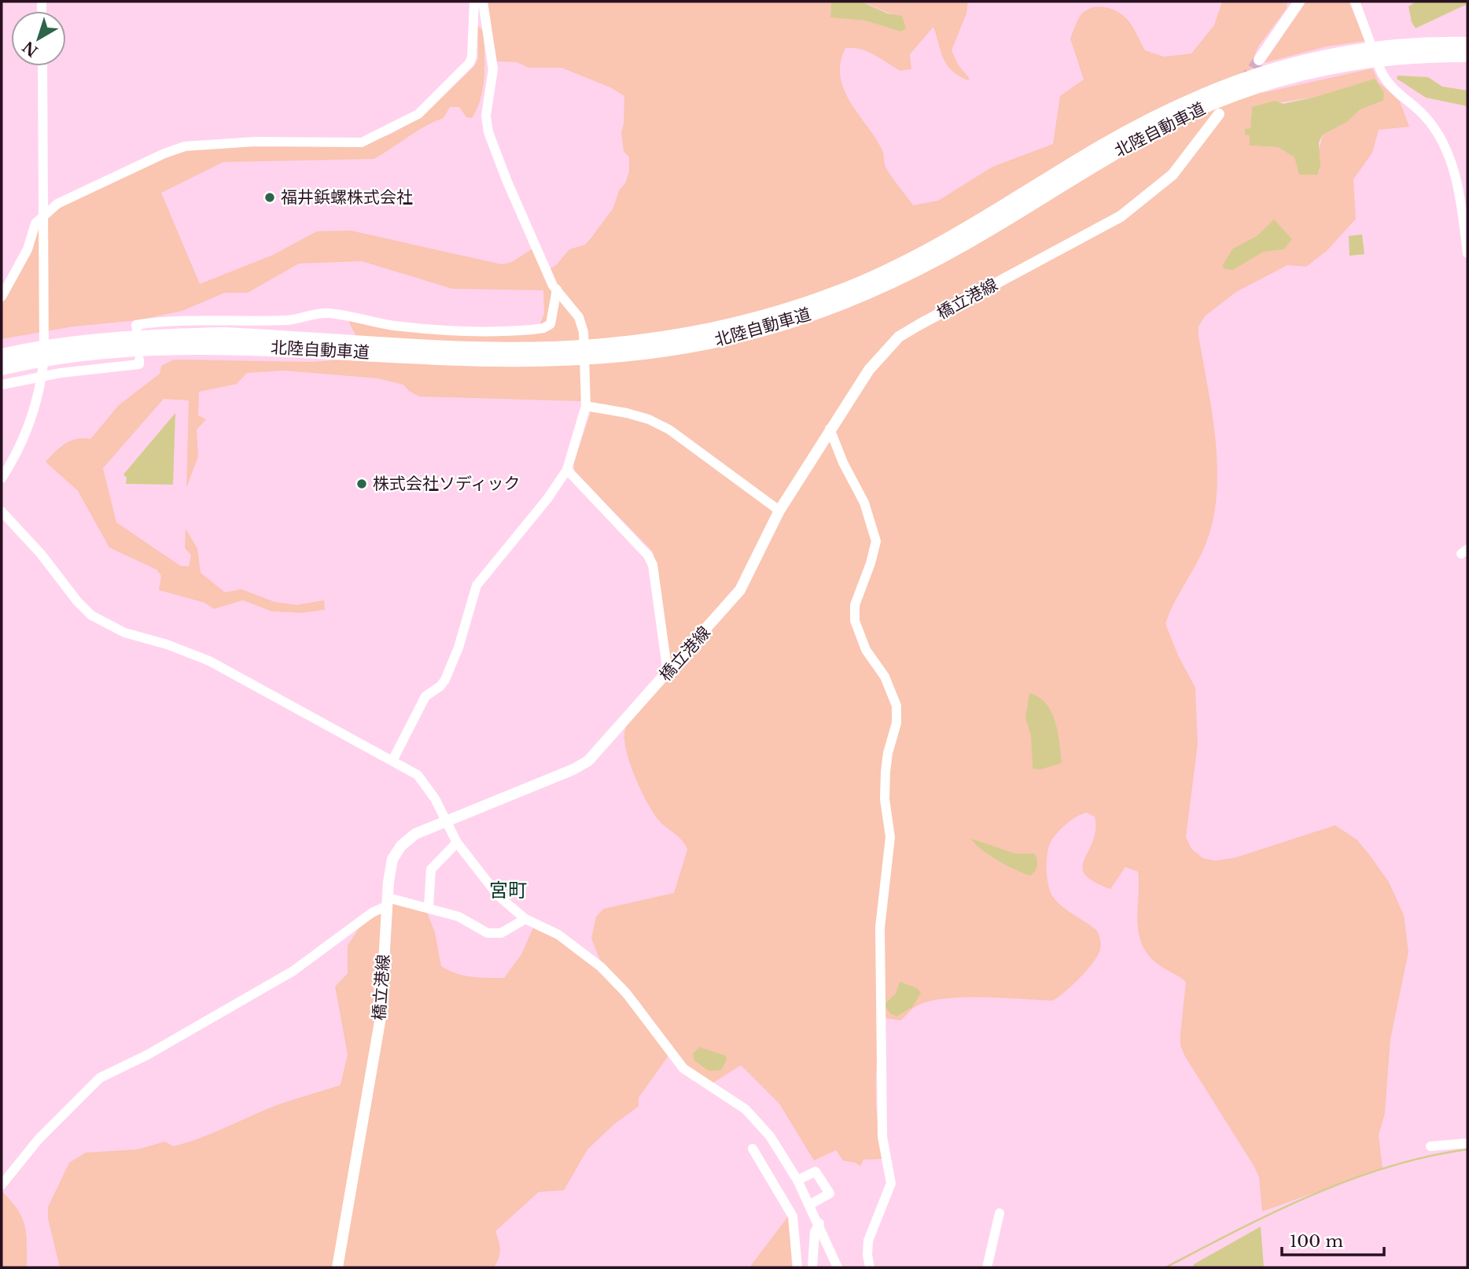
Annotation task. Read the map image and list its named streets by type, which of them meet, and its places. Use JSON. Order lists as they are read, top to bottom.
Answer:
{
  "streets": {
    "highway": ["北陸自動車道"],
    "main road": ["橋立港線"]
  },
  "districts": ["宮町"],
  "places": ["福井鋲螺株式会社", "株式会社ソディック"],
  "scale_bar": "100 m",
  "north": "bottom left"
}
